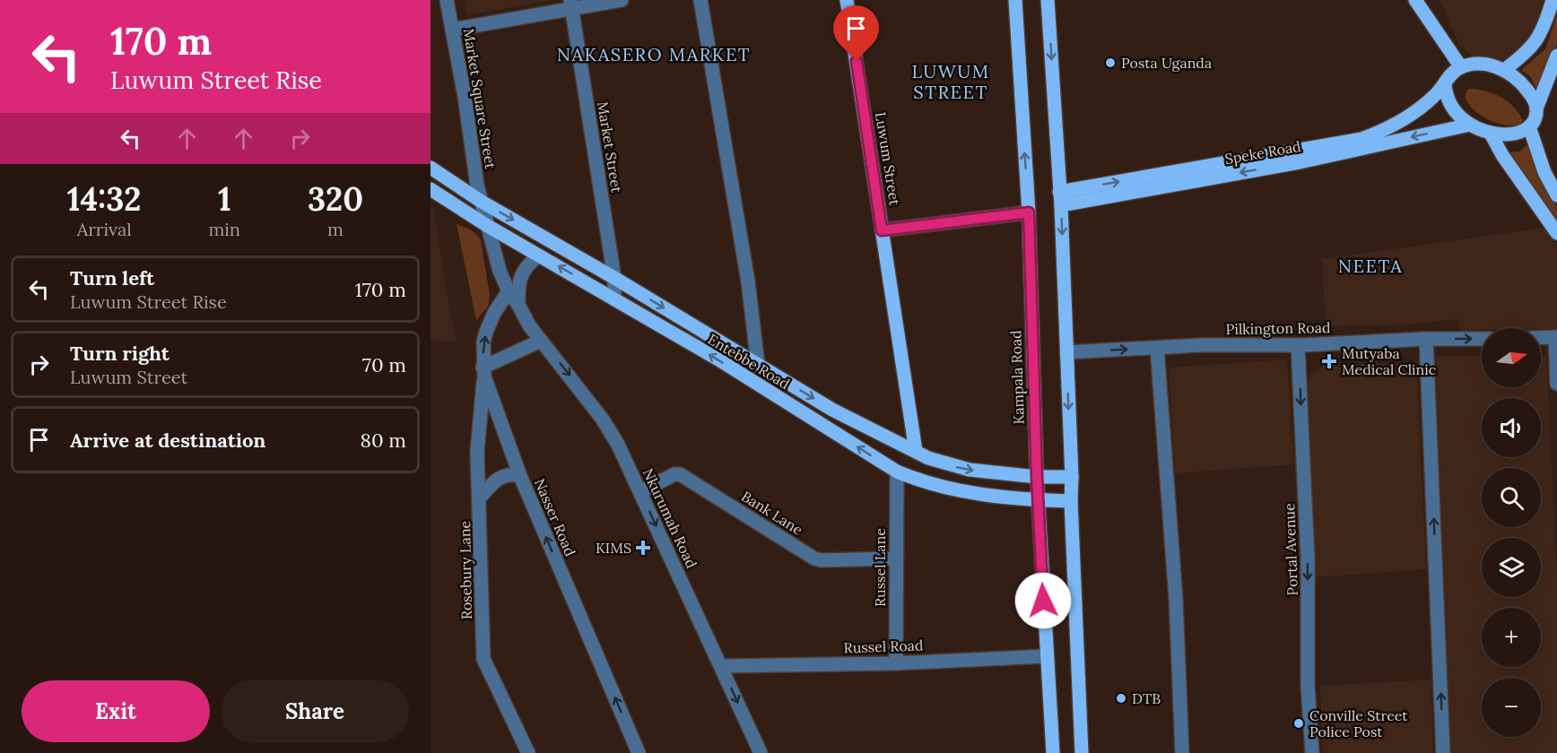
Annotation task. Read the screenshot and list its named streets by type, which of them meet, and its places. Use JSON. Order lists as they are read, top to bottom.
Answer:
{
  "streets": {
    "main road": [
      "Speke Road",
      "Luwum Street",
      "Entebbe Road",
      "Kampala Road"
    ],
    "street": [
      "Market Square Street",
      "Market Street",
      "Pilkington Road",
      "Bank Lane",
      "Nasser Road",
      "Nkurumah Road",
      "Portal Avenue",
      "Russel Lane",
      "Rosebury Lane",
      "Russel Road"
    ]
  },
  "crossings": [
    ["Market Square Street", "Entebbe Road"],
    ["Market Square Street", "Nkurumah Road"],
    ["Market Street", "Entebbe Road"],
    ["Luwum Street", "Entebbe Road"],
    ["Pilkington Road", "Portal Avenue"],
    ["Entebbe Road", "Kampala Road"],
    ["Entebbe Road", "Nkurumah Road"],
    ["Entebbe Road", "Russel Lane"],
    ["Kampala Road", "Russel Road"],
    ["Bank Lane", "Nkurumah Road"],
    ["Bank Lane", "Russel Lane"],
    ["Nasser Road", "Nkurumah Road"],
    ["Nasser Road", "Rosebury Lane"],
    ["Nkurumah Road", "Russel Road"],
    ["Russel Lane", "Russel Road"]
  ],
  "one_way": [
    "Pilkington Road",
    "Nasser Road",
    "Nkurumah Road",
    "Portal Avenue"
  ],
  "districts": ["NAKASERO MARKET", "LUWUM STREET", "NEETA"],
  "places": {
    "other": ["Posta Uganda", "DTB", "Conville Street Police Post"],
    "health": ["Mutyaba Medical Clinic", "KIMS"]
  },
  "north": "right",
  "page": {
    "turn": ["170 m", "Luwum Street Rise"],
    "eta": [
      "14:32",
      "Arrival",
      "1",
      "min",
      "320",
      "m"
    ],
    "list": [
      {
        "name": "Turn left",
        "note": "Luwum Street Rise",
        "value": "170 m"
      },
      {
        "name": "Turn right",
        "note": "Luwum Street",
        "value": "70 m"
      },
      {
        "name": "Arrive at destination",
        "value": "80 m"
      }
    ],
    "map_buttons": ["+", "−"],
    "buttons": ["Exit", "Share"]
  }
}
